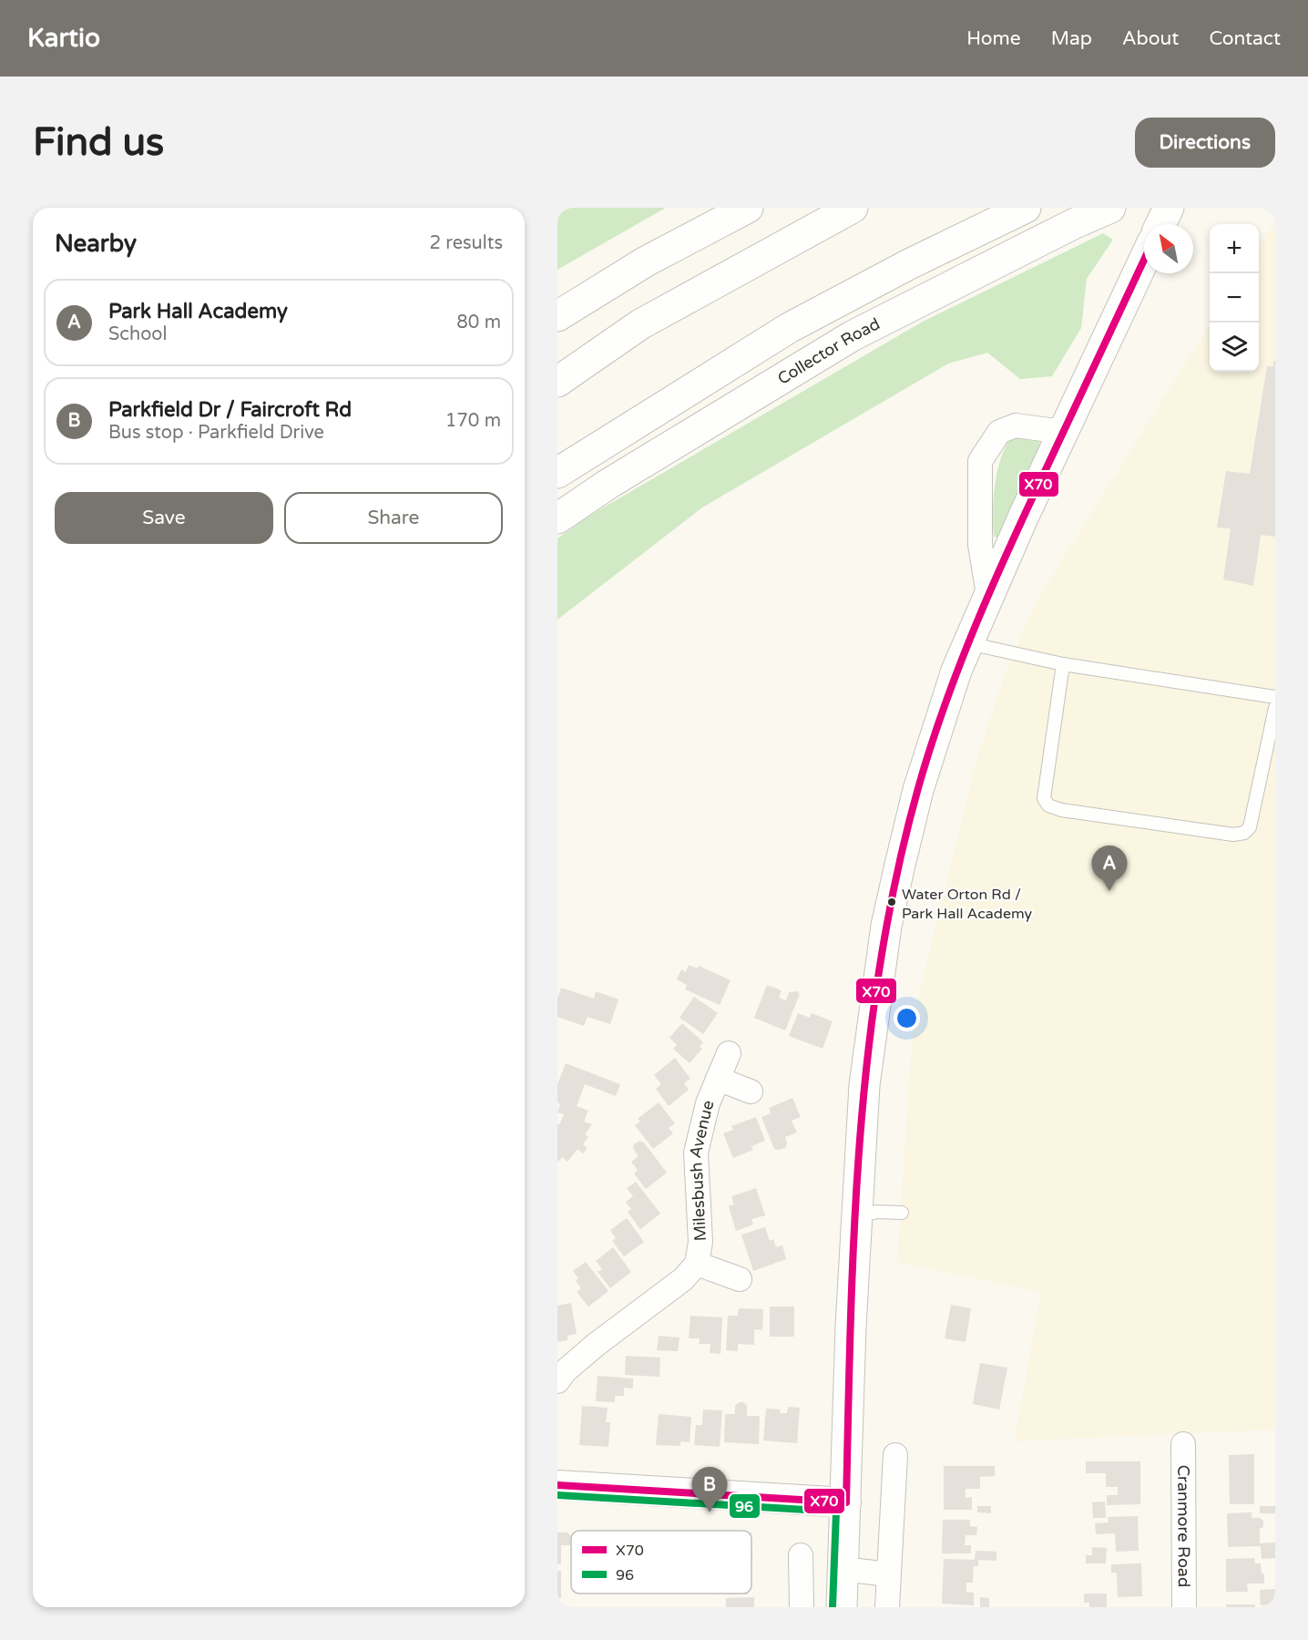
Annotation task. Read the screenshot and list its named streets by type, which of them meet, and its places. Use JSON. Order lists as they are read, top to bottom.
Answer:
{
  "streets": {
    "main road": ["Collector Road"],
    "street": ["Milesbush Avenue", "Cranmore Road"]
  },
  "places": ["Water Orton Rd / Park Hall Academy"],
  "lines": ["transit line X70", "transit line 96"],
  "legend": ["X70", "96"],
  "north": "top left",
  "page": {
    "header": "Kartio",
    "nav": [
      "Home",
      "Map",
      "About",
      "Contact"
    ],
    "buttons": [
      "Directions",
      ["Save", "Share"]
    ],
    "title": "Find us",
    "heading": ["Nearby", "2 results"],
    "map_buttons": ["+", "−"],
    "list": [
      {
        "mark": "A",
        "name": "Park Hall Academy",
        "note": "School",
        "value": "80 m"
      },
      {
        "mark": "B",
        "name": "Parkfield Dr / Faircroft Rd",
        "note": "Bus stop · Parkfield Drive",
        "value": "170 m"
      }
    ],
    "pins": ["A", "B"]
  }
}
